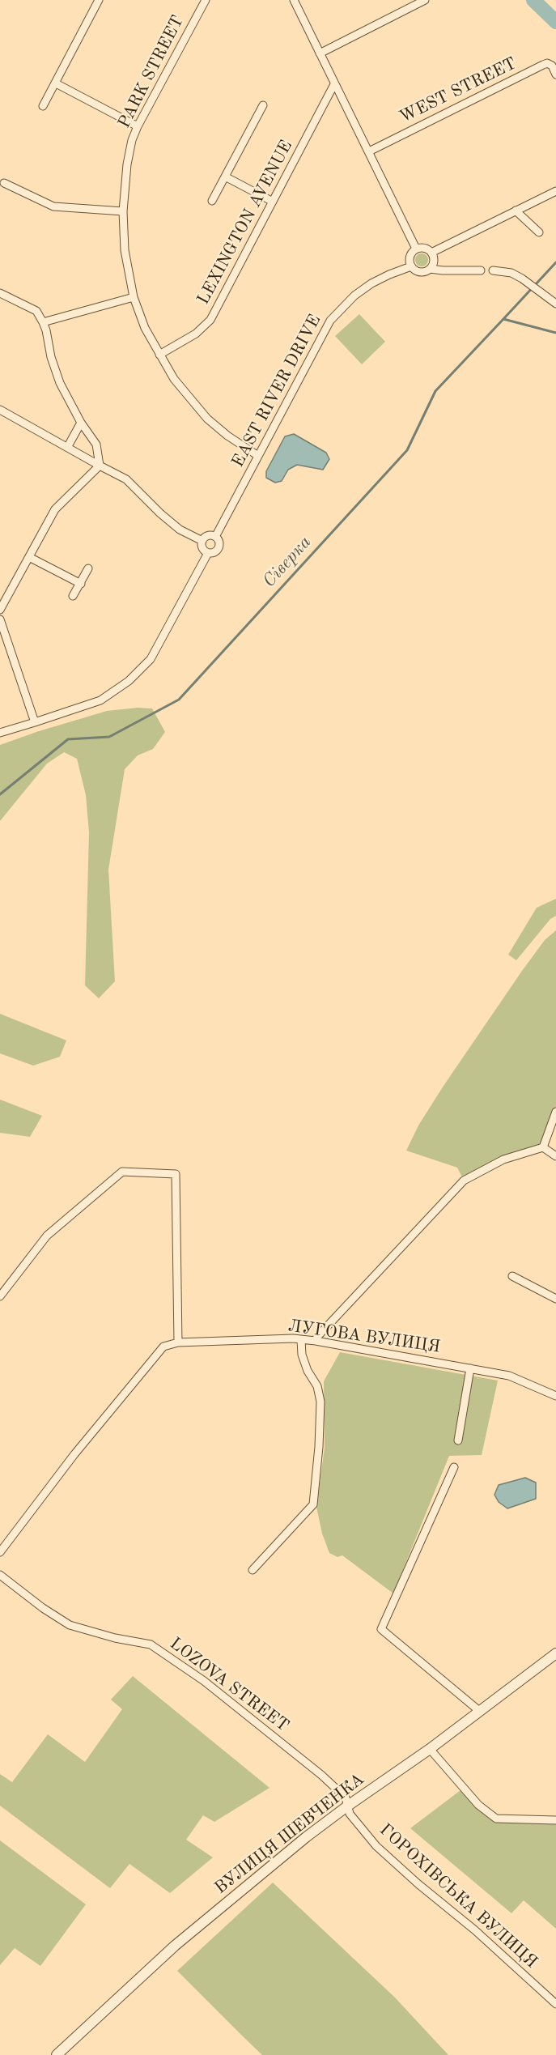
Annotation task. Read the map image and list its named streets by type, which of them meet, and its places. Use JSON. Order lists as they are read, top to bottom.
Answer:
{
  "streets": {
    "street": [
      "PARK STREET",
      "WEST STREET",
      "LEXINGTON AVENUE",
      "ЕАST RІVЕR DRIVE",
      "ЛУГОВА ВУЛИЦЯ",
      "LOZOVA STREET",
      "ВУЛИЦЯ ШЕВЧЕНКА",
      "ГОРОХІВСЬКА ВУЛИЦЯ"
    ]
  },
  "crossings": [
    ["PARK STREET", "LEXINGTON AVENUE"],
    ["PARK STREET", "ЕАST RІVЕR DRIVE"],
    ["LOZOVA STREET", "ВУЛИЦЯ ШЕВЧЕНКА"],
    ["LOZOVA STREET", "ГОРОХІВСЬКА ВУЛИЦЯ"],
    ["ВУЛИЦЯ ШЕВЧЕНКА", "ГОРОХІВСЬКА ВУЛИЦЯ"]
  ],
  "water": ["Сіверка"]
}
